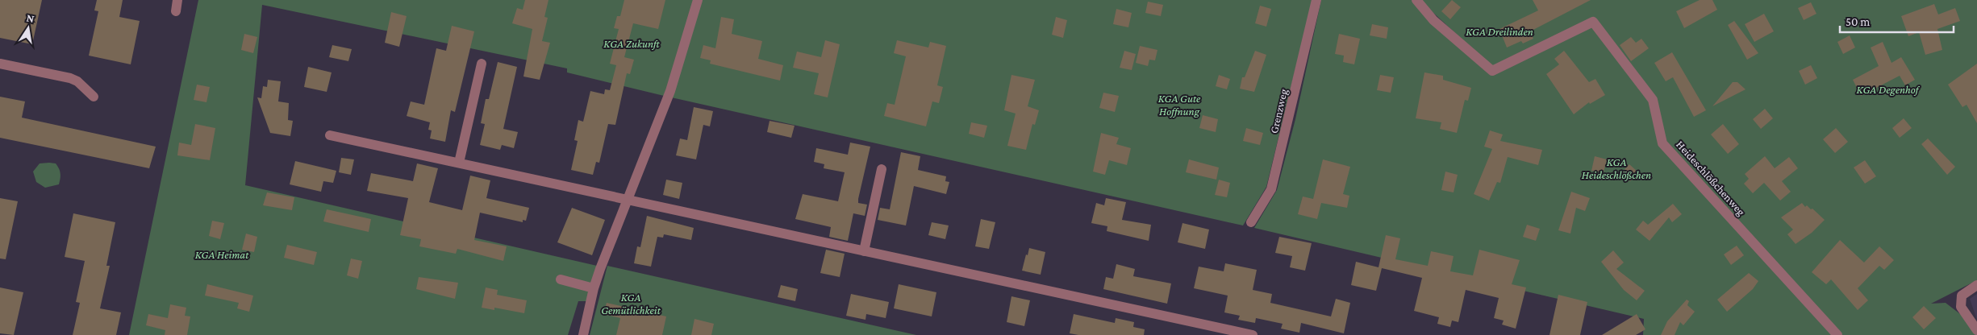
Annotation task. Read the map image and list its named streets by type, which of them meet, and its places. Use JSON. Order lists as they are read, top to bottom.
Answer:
{
  "streets": {
    "street": ["Grenzweg", "Heideschlößchenweg"]
  },
  "parks": [
    "KGA Dreilinden",
    "KGA Zukunft",
    "KGA Degenhof",
    "KGA Gute Hoffnung",
    "KGA Heideschlößchen",
    "KGA Heimat",
    "KGA Gemütlichkeit"
  ],
  "scale_bar": "50 m",
  "north": "top"
}
